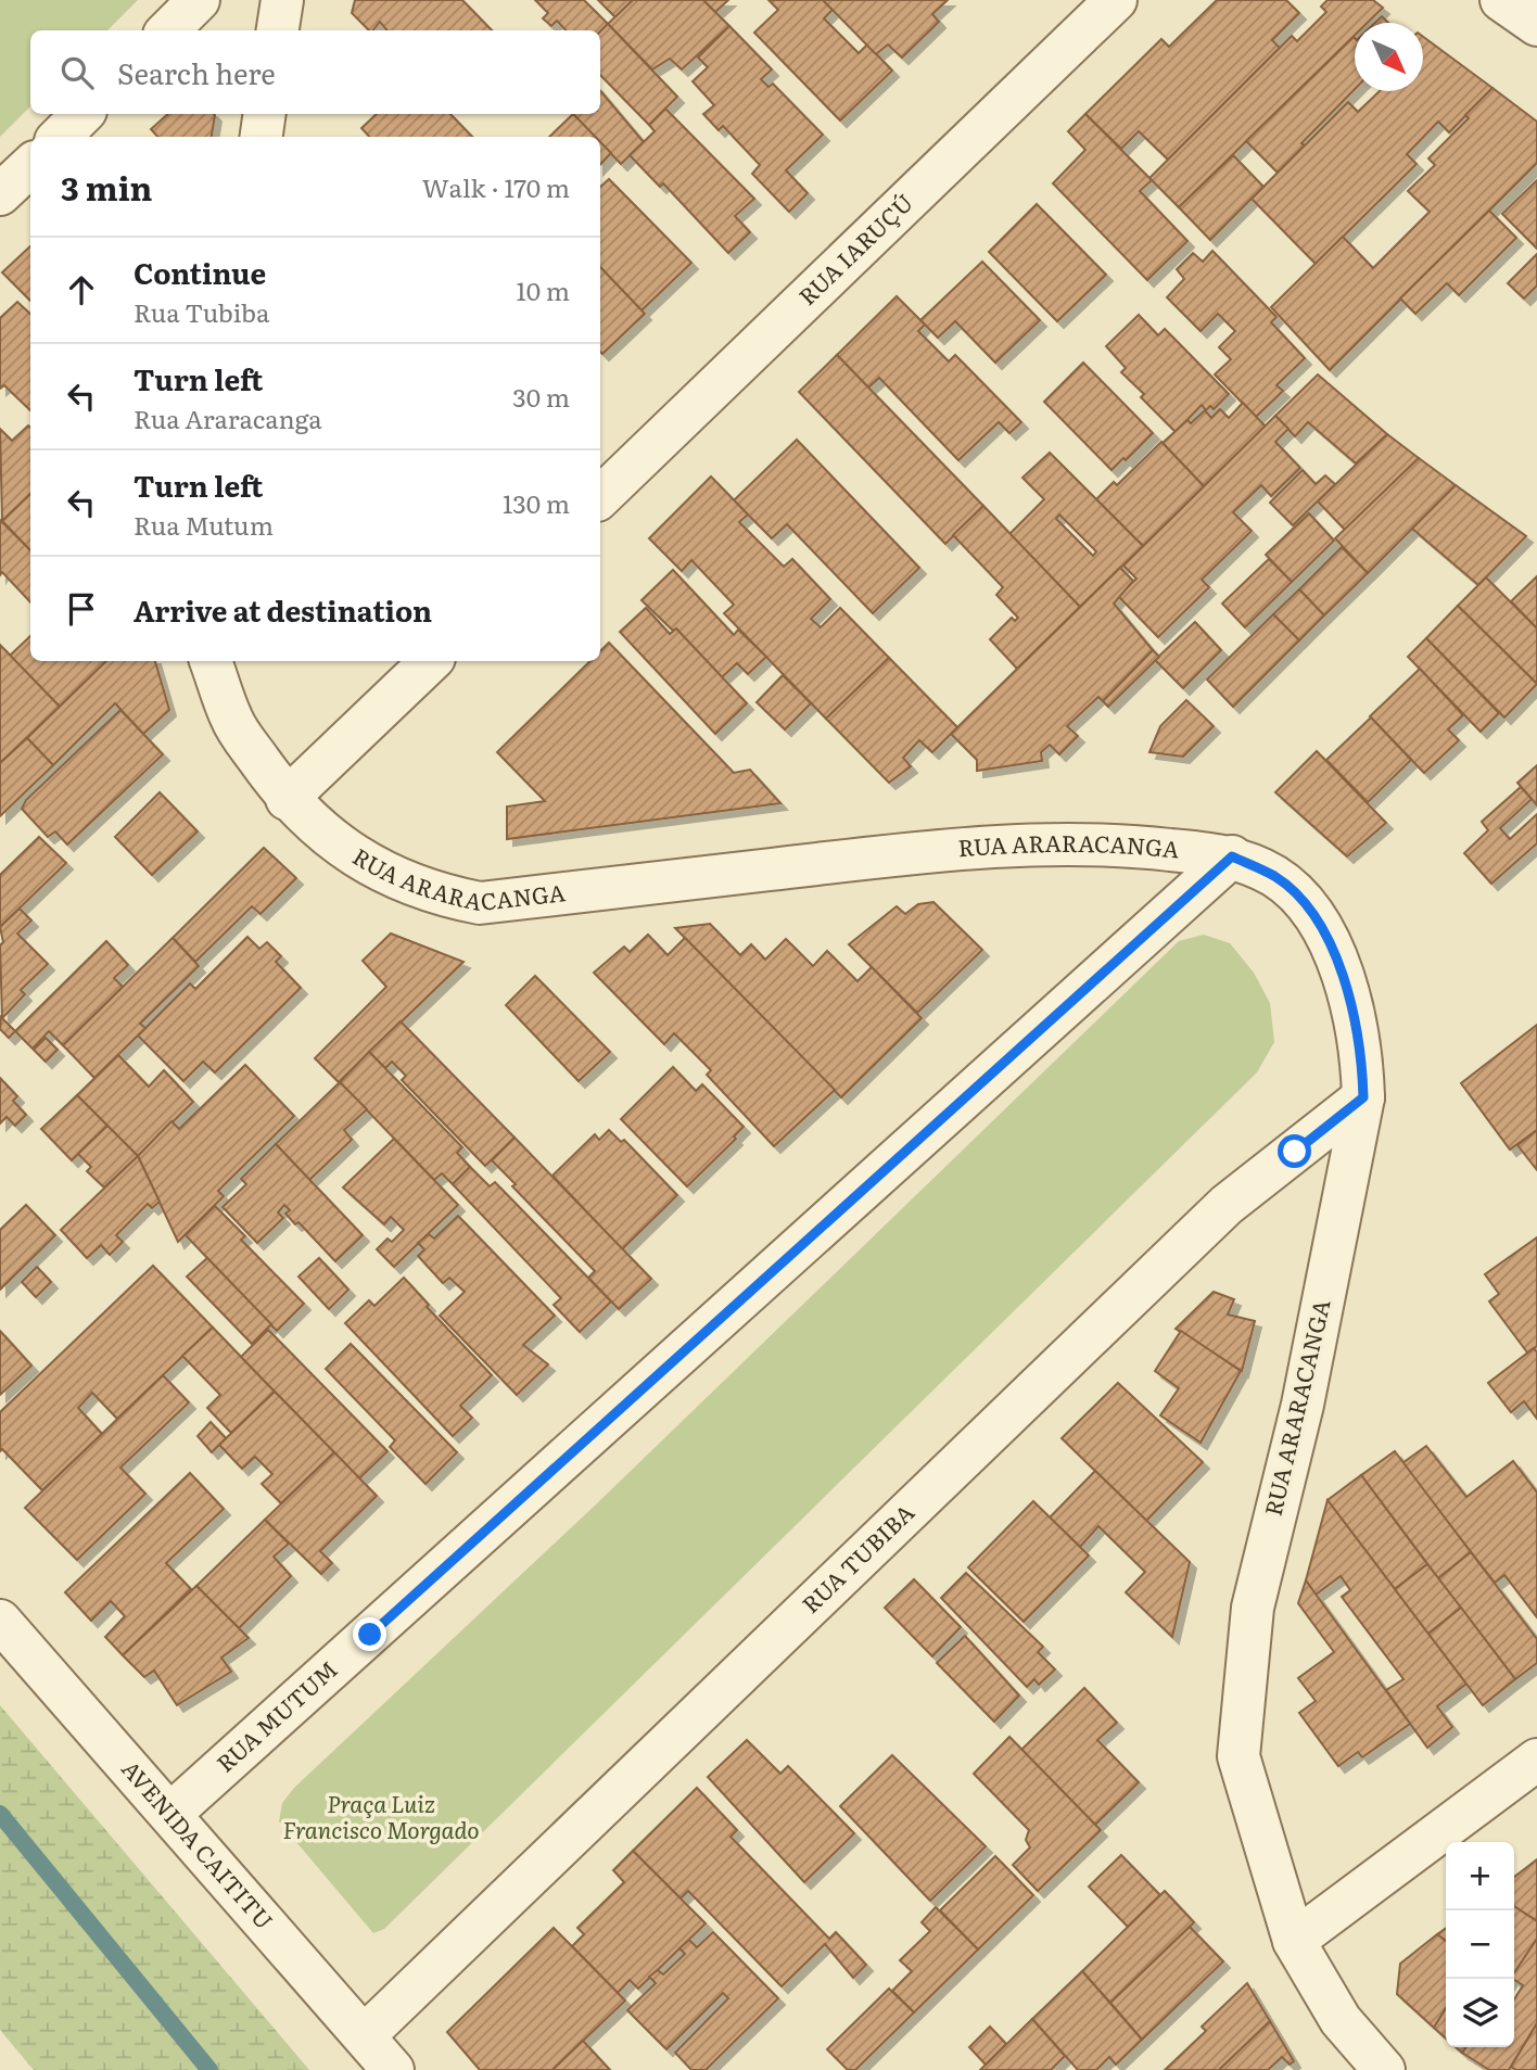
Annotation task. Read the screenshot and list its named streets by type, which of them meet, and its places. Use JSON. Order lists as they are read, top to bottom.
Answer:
{
  "streets": {
    "street": [
      "RUA IARUÇÚ",
      "RUA ARARACANGA",
      "RUA TUBIBA",
      "RUA MUTUM",
      "AVENIDA CAITITU"
    ]
  },
  "crossings": [
    ["RUA ARARACANGA", "RUA TUBIBA"],
    ["RUA ARARACANGA", "RUA MUTUM"],
    ["RUA TUBIBA", "AVENIDA CAITITU"],
    ["RUA MUTUM", "AVENIDA CAITITU"]
  ],
  "parks": ["Praça Luiz Francisco Morgado"],
  "north": "bottom right",
  "page": {
    "search": "Search here",
    "heading": ["3 min", "Walk · 170 m"],
    "list": [
      ["Continue", "Rua Tubiba", "10 m"],
      ["Turn left", "Rua Araracanga", "30 m"],
      ["Turn left", "Rua Mutum", "130 m"],
      "Arrive at destination"
    ],
    "map_buttons": ["+", "−"]
  }
}
